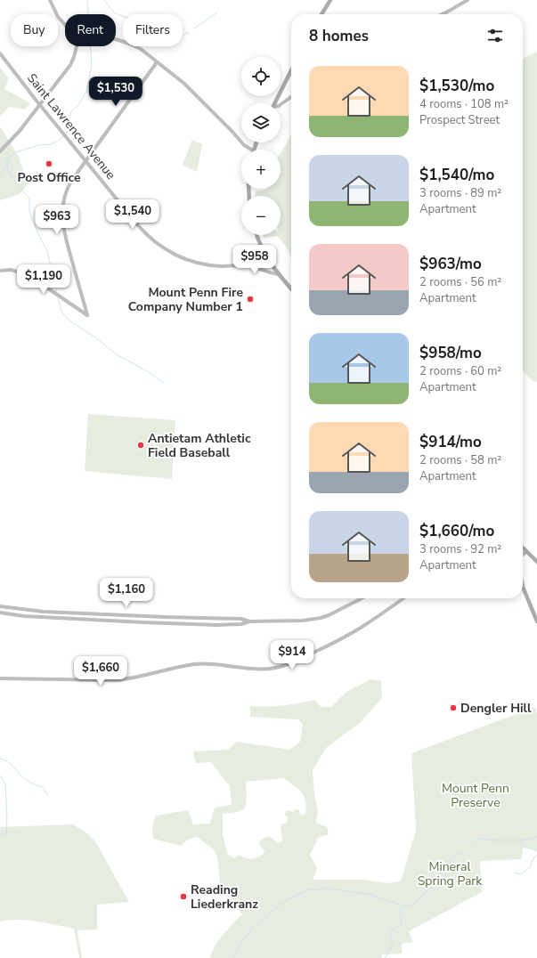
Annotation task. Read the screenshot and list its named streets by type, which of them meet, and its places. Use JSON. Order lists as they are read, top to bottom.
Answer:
{
  "streets": {
    "street": ["Saint Lawrence Avenue"]
  },
  "parks": ["Mount Penn Preserve", "Mineral Spring Park"],
  "places": [
    "Post Office",
    "Mount Penn Fire Company Number 1",
    "Antietam Athletic Field Baseball",
    "Dengler Hill",
    "Reading Liederkranz"
  ],
  "page": {
    "chip": ["Buy", "Rent", "Filters"],
    "heading": "8 homes",
    "map_buttons": ["+", "−"],
    "list": [
      {
        "name": "$1,530/mo",
        "note": "4 rooms · 108 m² · Prospect Street"
      },
      {
        "name": "$1,540/mo",
        "note": "3 rooms · 89 m² · Apartment"
      },
      {
        "name": "$963/mo",
        "note": "2 rooms · 56 m² · Apartment"
      },
      {
        "name": "$958/mo",
        "note": "2 rooms · 60 m² · Apartment"
      },
      {
        "name": "$914/mo",
        "note": "2 rooms · 58 m² · Apartment"
      },
      {
        "name": "$1,660/mo",
        "note": "3 rooms · 92 m² · Apartment"
      }
    ],
    "price": [
      "$1,530",
      "$1,540",
      "$963",
      "$958",
      "$1,190",
      "$1,160",
      "$914",
      "$1,660"
    ]
  }
}
